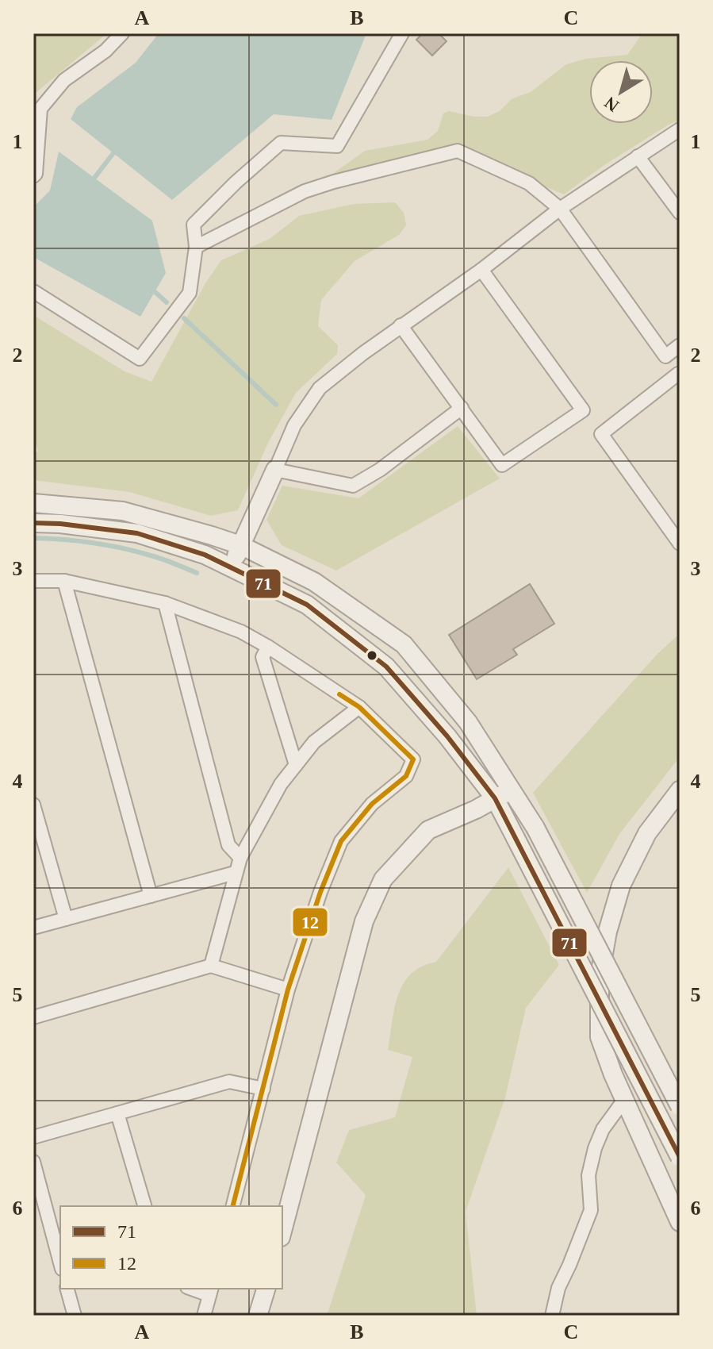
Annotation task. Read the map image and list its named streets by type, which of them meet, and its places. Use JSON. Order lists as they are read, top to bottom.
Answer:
{
  "lines": ["transit line 71", "transit line 12"],
  "legend": ["71", "12"],
  "north": "bottom left",
  "grid": {
    "columns": ["A", "B", "C"],
    "rows": [
      "1",
      "2",
      "3",
      "4",
      "5",
      "6"
    ]
  }
}
